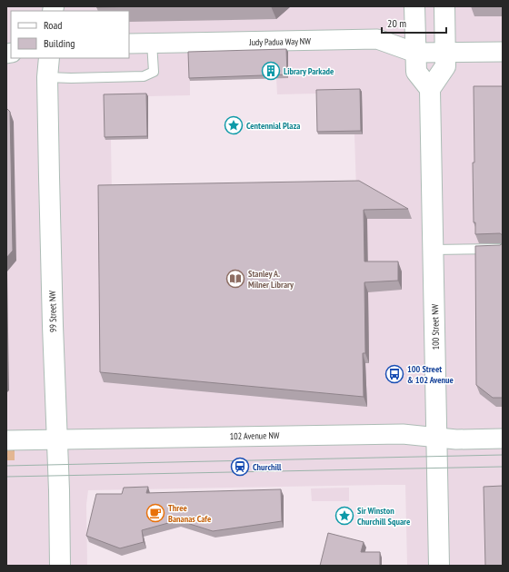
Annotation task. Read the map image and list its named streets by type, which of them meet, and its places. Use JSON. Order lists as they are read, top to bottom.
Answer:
{
  "streets": {
    "main road": ["99 Street NW", "100 Street NW"],
    "street": ["Judy Padua Way NW", "102 Avenue NW"]
  },
  "crossings": [
    ["99 Street NW", "102 Avenue NW"],
    ["100 Street NW", "102 Avenue NW"]
  ],
  "places": {
    "building": ["Library Parkade"],
    "place": ["Centennial Plaza", "Sir Winston Churchill Square"],
    "library": ["Stanley A. Milner Library"],
    "bus stop": ["100 Street & 102 Avenue"],
    "station": ["Churchill"],
    "cafe": ["Three Bananas Cafe"]
  },
  "legend": ["Road", "Building"],
  "scale_bar": "20 m"
}
